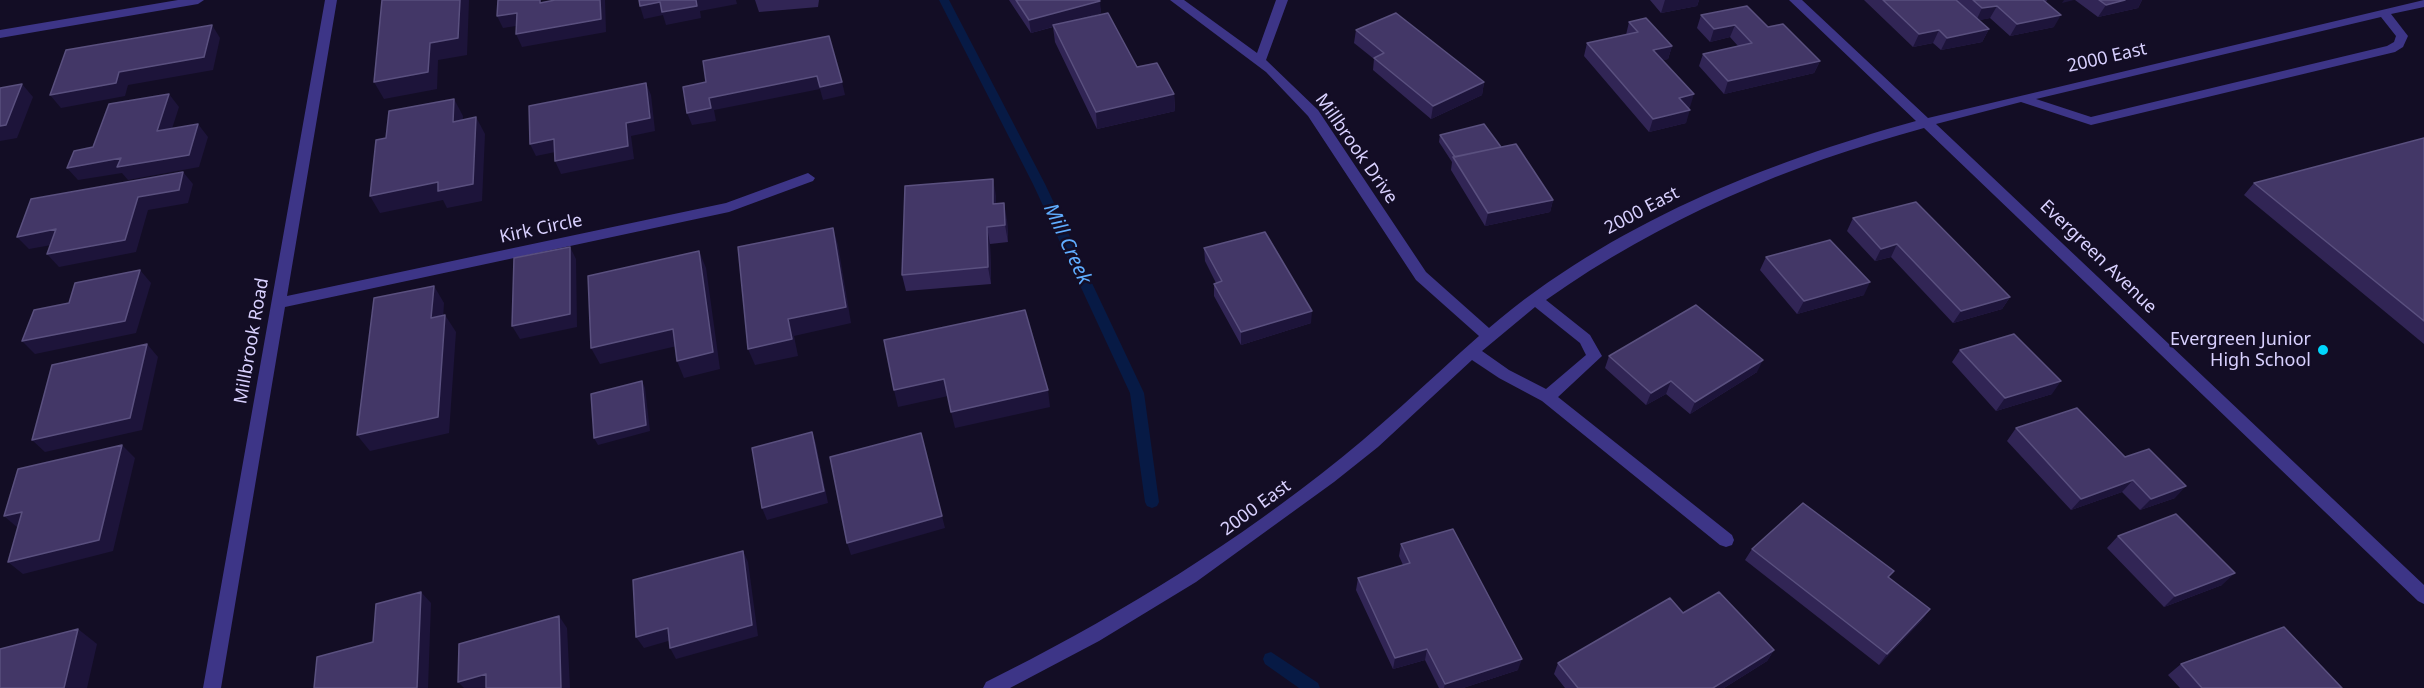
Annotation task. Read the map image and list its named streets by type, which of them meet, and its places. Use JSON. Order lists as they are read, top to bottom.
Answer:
{
  "streets": {
    "street": [
      "2000 East",
      "Millbrook Drive",
      "Kirk Circle",
      "Evergreen Avenue",
      "Millbrook Road"
    ]
  },
  "crossings": [
    ["2000 East", "Millbrook Drive"],
    ["2000 East", "Evergreen Avenue"],
    ["Kirk Circle", "Millbrook Road"]
  ],
  "water": ["Mill Creek"],
  "places": ["Evergreen Junior High School"]
}
